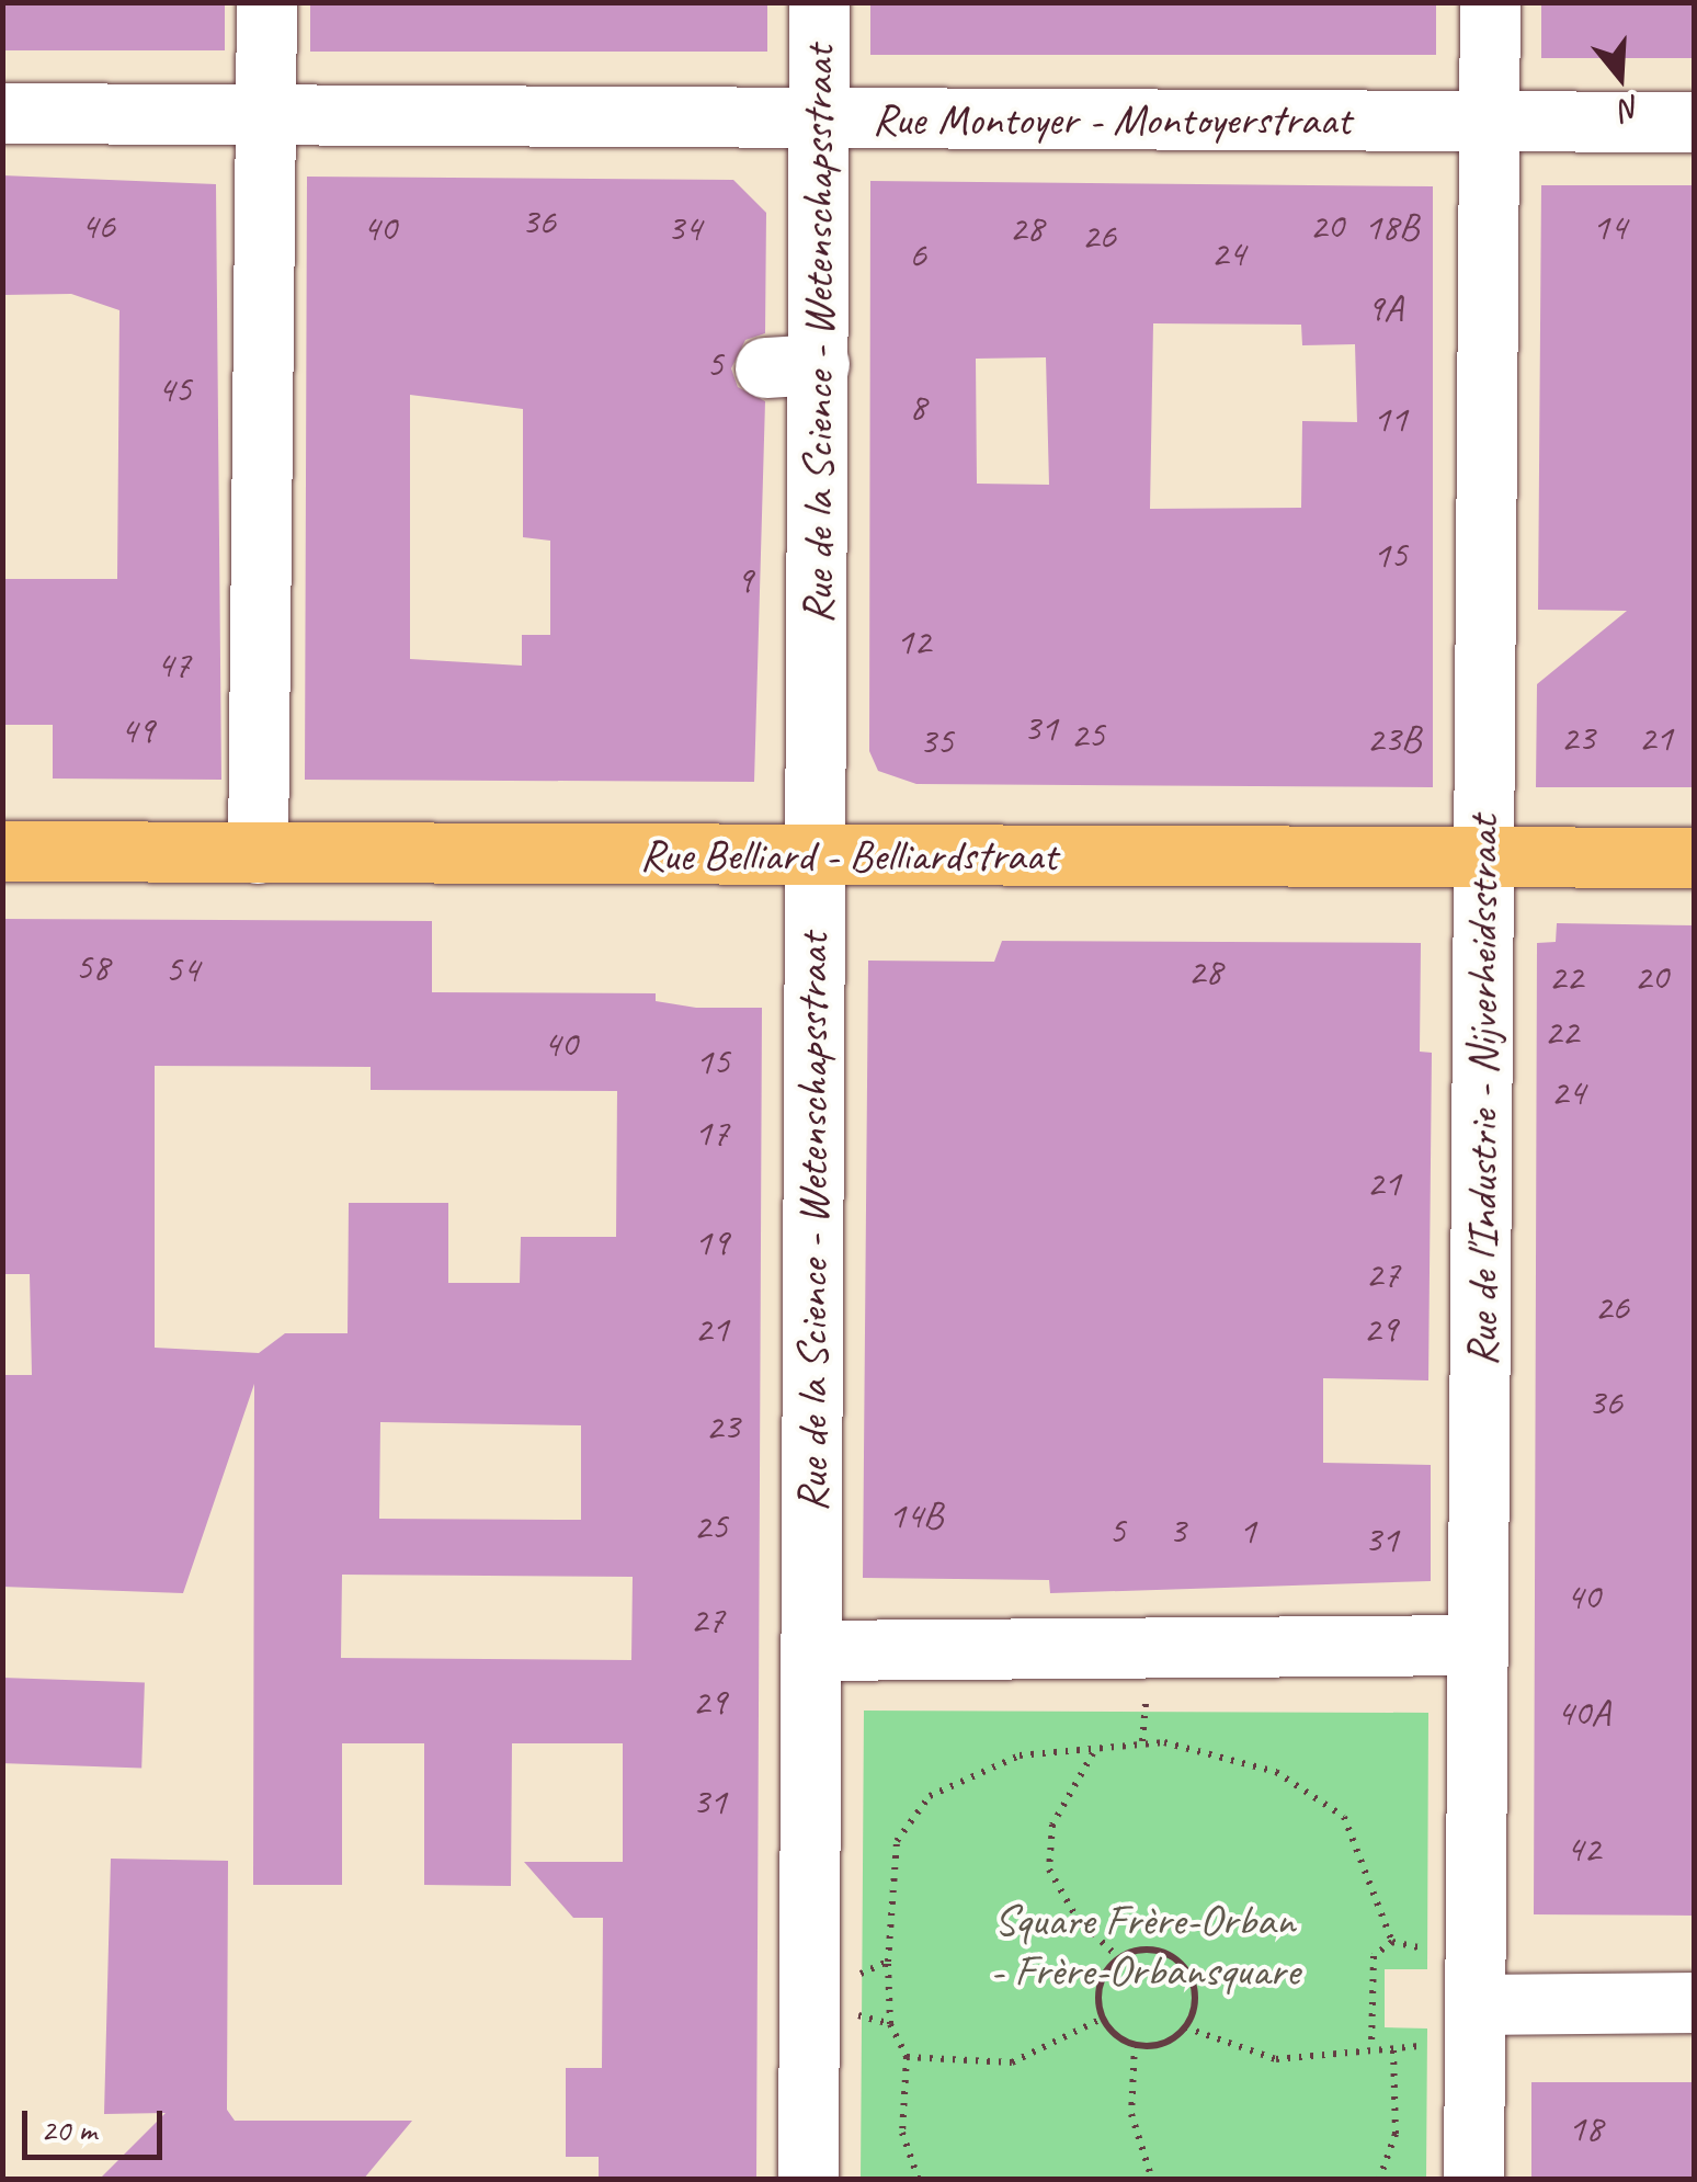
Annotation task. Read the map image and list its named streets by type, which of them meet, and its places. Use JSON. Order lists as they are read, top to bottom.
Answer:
{
  "streets": {
    "main road": ["Rue Belliard - Belliardstraat"],
    "street": ["Rue Montoyer - Montoyerstraat", "Rue de la Science - Wetenschapsstraat", "Rue de l'Industrie - Nijverheidsstraat"]
  },
  "crossings": [
    ["Rue Montoyer - Montoyerstraat", "Rue de la Science - Wetenschapsstraat"],
    ["Rue Montoyer - Montoyerstraat", "Rue de l'Industrie - Nijverheidsstraat"],
    ["Rue de la Science - Wetenschapsstraat", "Rue Belliard - Belliardstraat"],
    ["Rue Belliard - Belliardstraat", "Rue de l'Industrie - Nijverheidsstraat"]
  ],
  "parks": ["Square Frère-Orban - Frère-Orbansquare"],
  "house_numbers": [
    "36",
    "46",
    "20",
    "18B",
    "14",
    "40",
    "34",
    "28",
    "26",
    "24",
    "6",
    "9A",
    "5",
    "45",
    "8",
    "11",
    "15",
    "9",
    "12",
    "47",
    "31",
    "49",
    "25",
    "23",
    "21",
    "23B",
    "35",
    "58",
    "54",
    "28",
    "22",
    "20",
    "22",
    "40",
    "15",
    "24",
    "17",
    "21",
    "19",
    "27",
    "26",
    "21",
    "29",
    "36",
    "23",
    "14B",
    "25",
    "5",
    "3",
    "1",
    "31",
    "40",
    "27",
    "29",
    "40A",
    "31",
    "42",
    "18"
  ],
  "scale_bar": "20 m",
  "north": "bottom"
}
